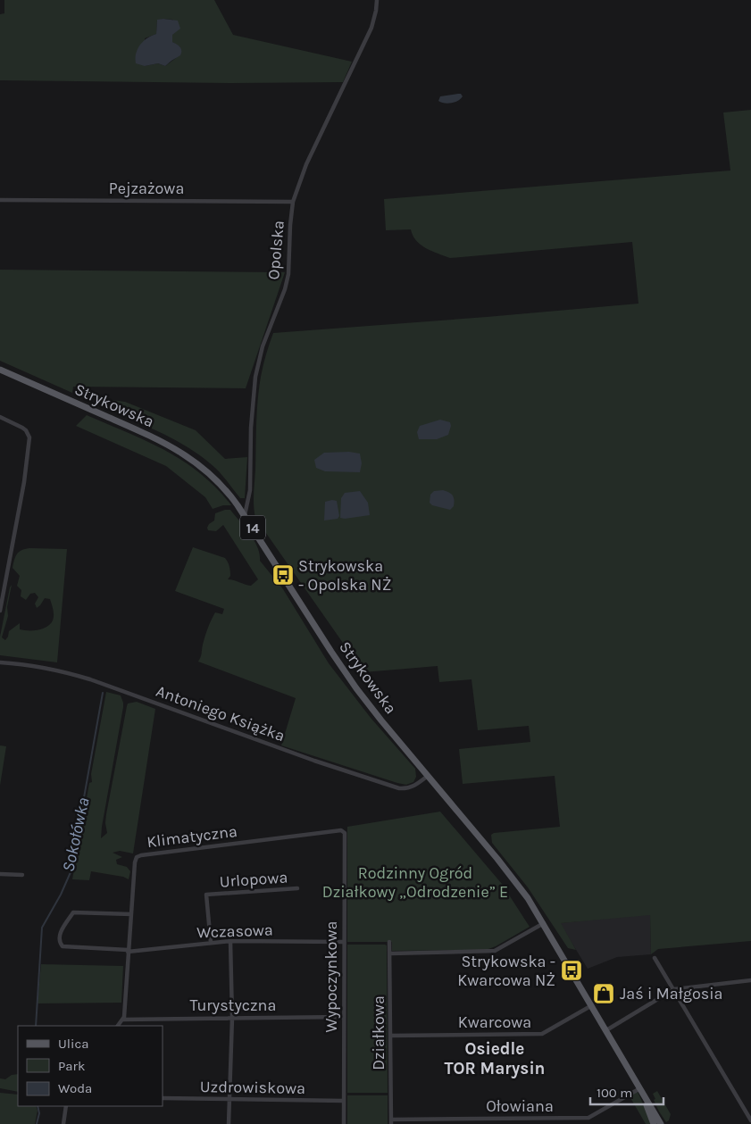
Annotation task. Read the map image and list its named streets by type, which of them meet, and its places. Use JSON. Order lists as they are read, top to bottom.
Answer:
{
  "streets": {
    "main road": ["Strykowska", "14"],
    "street": [
      "Pejzażowa",
      "Opolska",
      "Antoniego Książka",
      "Klimatyczna",
      "Urlopowa",
      "Wczasowa",
      "Wypoczynkowa",
      "Turystyczna",
      "Kwarcowa",
      "Działkowa",
      "Uzdrowiskowa",
      "Ołowiana"
    ]
  },
  "crossings": [
    ["Pejzażowa", "Opolska"],
    ["Opolska", "Strykowska"],
    ["Strykowska", "Antoniego Książka"],
    ["Strykowska", "Kwarcowa"],
    ["Strykowska", "Ołowiana"],
    ["Klimatyczna", "Wczasowa"],
    ["Klimatyczna", "Wypoczynkowa"],
    ["Klimatyczna", "Turystyczna"],
    ["Urlopowa", "Wczasowa"],
    ["Wczasowa", "Wypoczynkowa"],
    ["Wypoczynkowa", "Turystyczna"],
    ["Wypoczynkowa", "Uzdrowiskowa"],
    ["Kwarcowa", "Działkowa"],
    ["Działkowa", "Ołowiana"]
  ],
  "districts": ["Osiedle TOR Marysin"],
  "water": ["Sokołówka"],
  "parks": ["Rodzinny Ogród Działkowy „Odrodzenie” E"],
  "places": {
    "bus stop": ["Strykowska - Opolska NŻ", "Strykowska - Kwarcowa NŻ"],
    "shop": ["Jaś i Małgosia"]
  },
  "legend": ["Ulica", "Park", "Woda"],
  "scale_bar": "100 m"
}
